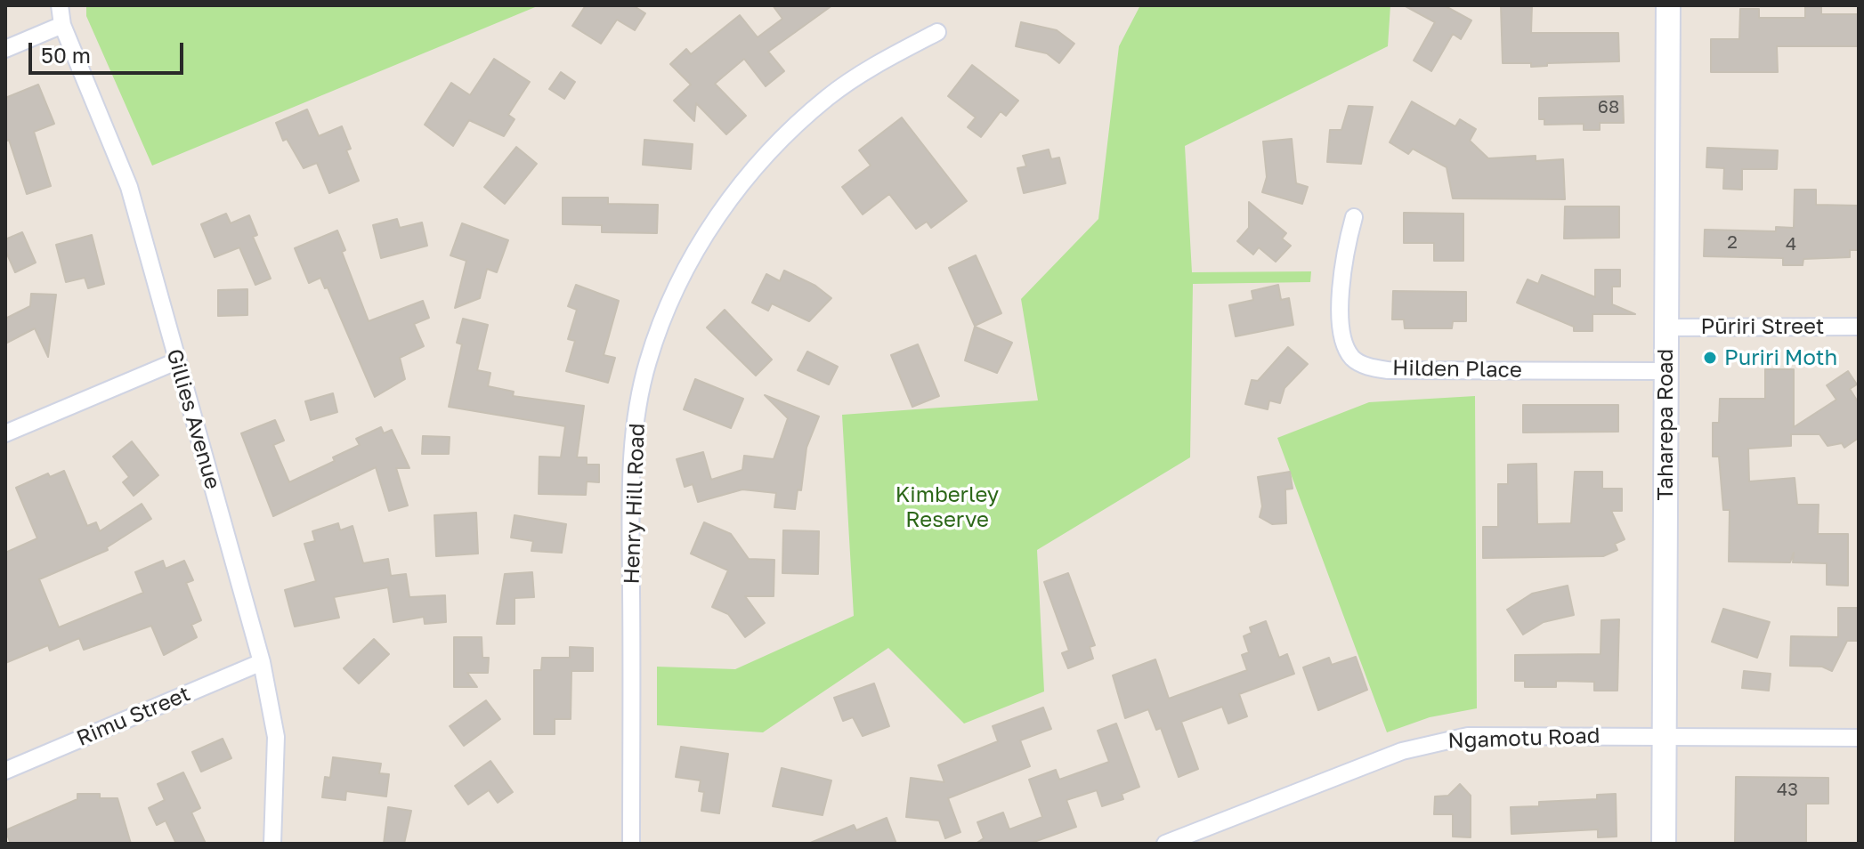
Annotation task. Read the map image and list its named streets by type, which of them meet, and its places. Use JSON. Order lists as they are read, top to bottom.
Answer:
{
  "streets": {
    "street": [
      "Pūriri Street",
      "Hilden Place",
      "Gillies Avenue",
      "Taharepa Road",
      "Henry Hill Road",
      "Rimu Street",
      "Ngamotu Road"
    ]
  },
  "crossings": [
    ["Pūriri Street", "Taharepa Road"],
    ["Hilden Place", "Taharepa Road"],
    ["Gillies Avenue", "Rimu Street"],
    ["Taharepa Road", "Ngamotu Road"]
  ],
  "parks": ["Kimberley Reserve"],
  "places": ["Puriri Moth"],
  "house_numbers": [
    "68",
    "2",
    "4",
    "43"
  ],
  "scale_bar": "50 m"
}
